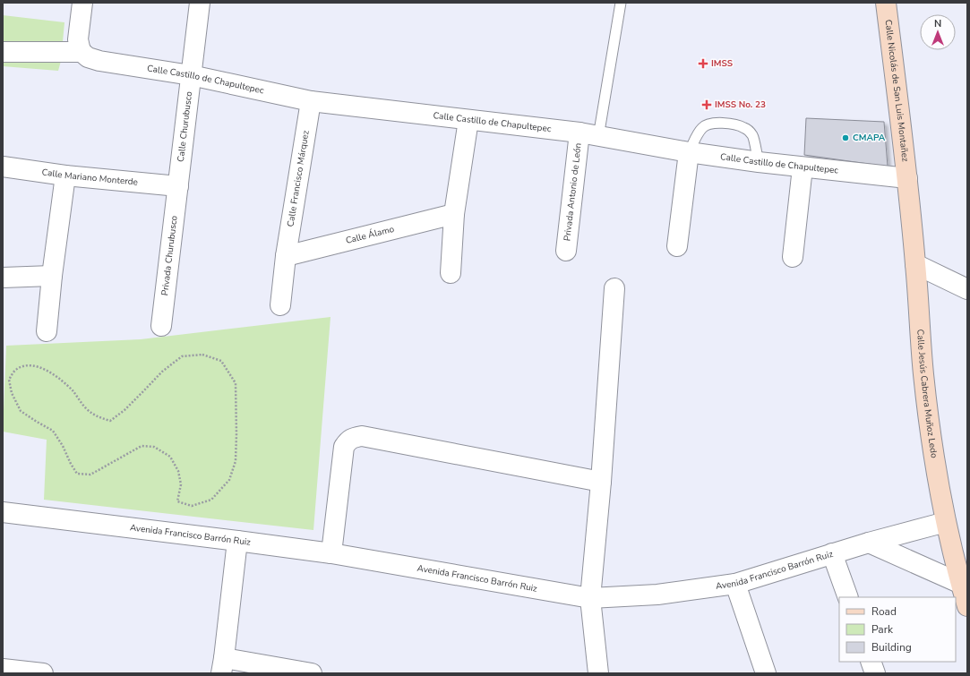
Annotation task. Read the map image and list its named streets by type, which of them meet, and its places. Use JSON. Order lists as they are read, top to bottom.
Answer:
{
  "streets": {
    "street": [
      "Calle Castillo de Chapultepec",
      "Calle Nicolás de San Luis Montañez",
      "Calle Churubusco",
      "Calle Mariano Monterde",
      "Calle Francisco Márquez",
      "Privada Antonio de León",
      "Calle Álamo",
      "Privada Churubusco",
      "Calle Jesús Cabrera Muñoz Ledo",
      "Avenida Francisco Barrón Ruiz"
    ]
  },
  "crossings": [
    ["Calle Castillo de Chapultepec", "Calle Nicolás de San Luis Montañez"],
    ["Calle Castillo de Chapultepec", "Calle Churubusco"],
    ["Calle Castillo de Chapultepec", "Calle Francisco Márquez"],
    ["Calle Castillo de Chapultepec", "Privada Antonio de León"],
    ["Calle Castillo de Chapultepec", "Calle Jesús Cabrera Muñoz Ledo"],
    ["Calle Nicolás de San Luis Montañez", "Calle Jesús Cabrera Muñoz Ledo"],
    ["Calle Churubusco", "Calle Mariano Monterde"],
    ["Calle Churubusco", "Privada Churubusco"],
    ["Calle Mariano Monterde", "Privada Churubusco"],
    ["Calle Francisco Márquez", "Calle Álamo"],
    ["Calle Jesús Cabrera Muñoz Ledo", "Avenida Francisco Barrón Ruiz"]
  ],
  "places": {
    "health": ["IMSS", "IMSS No. 23"],
    "other": ["CMAPA"]
  },
  "legend": ["Road", "Park", "Building"],
  "north": "top"
}
